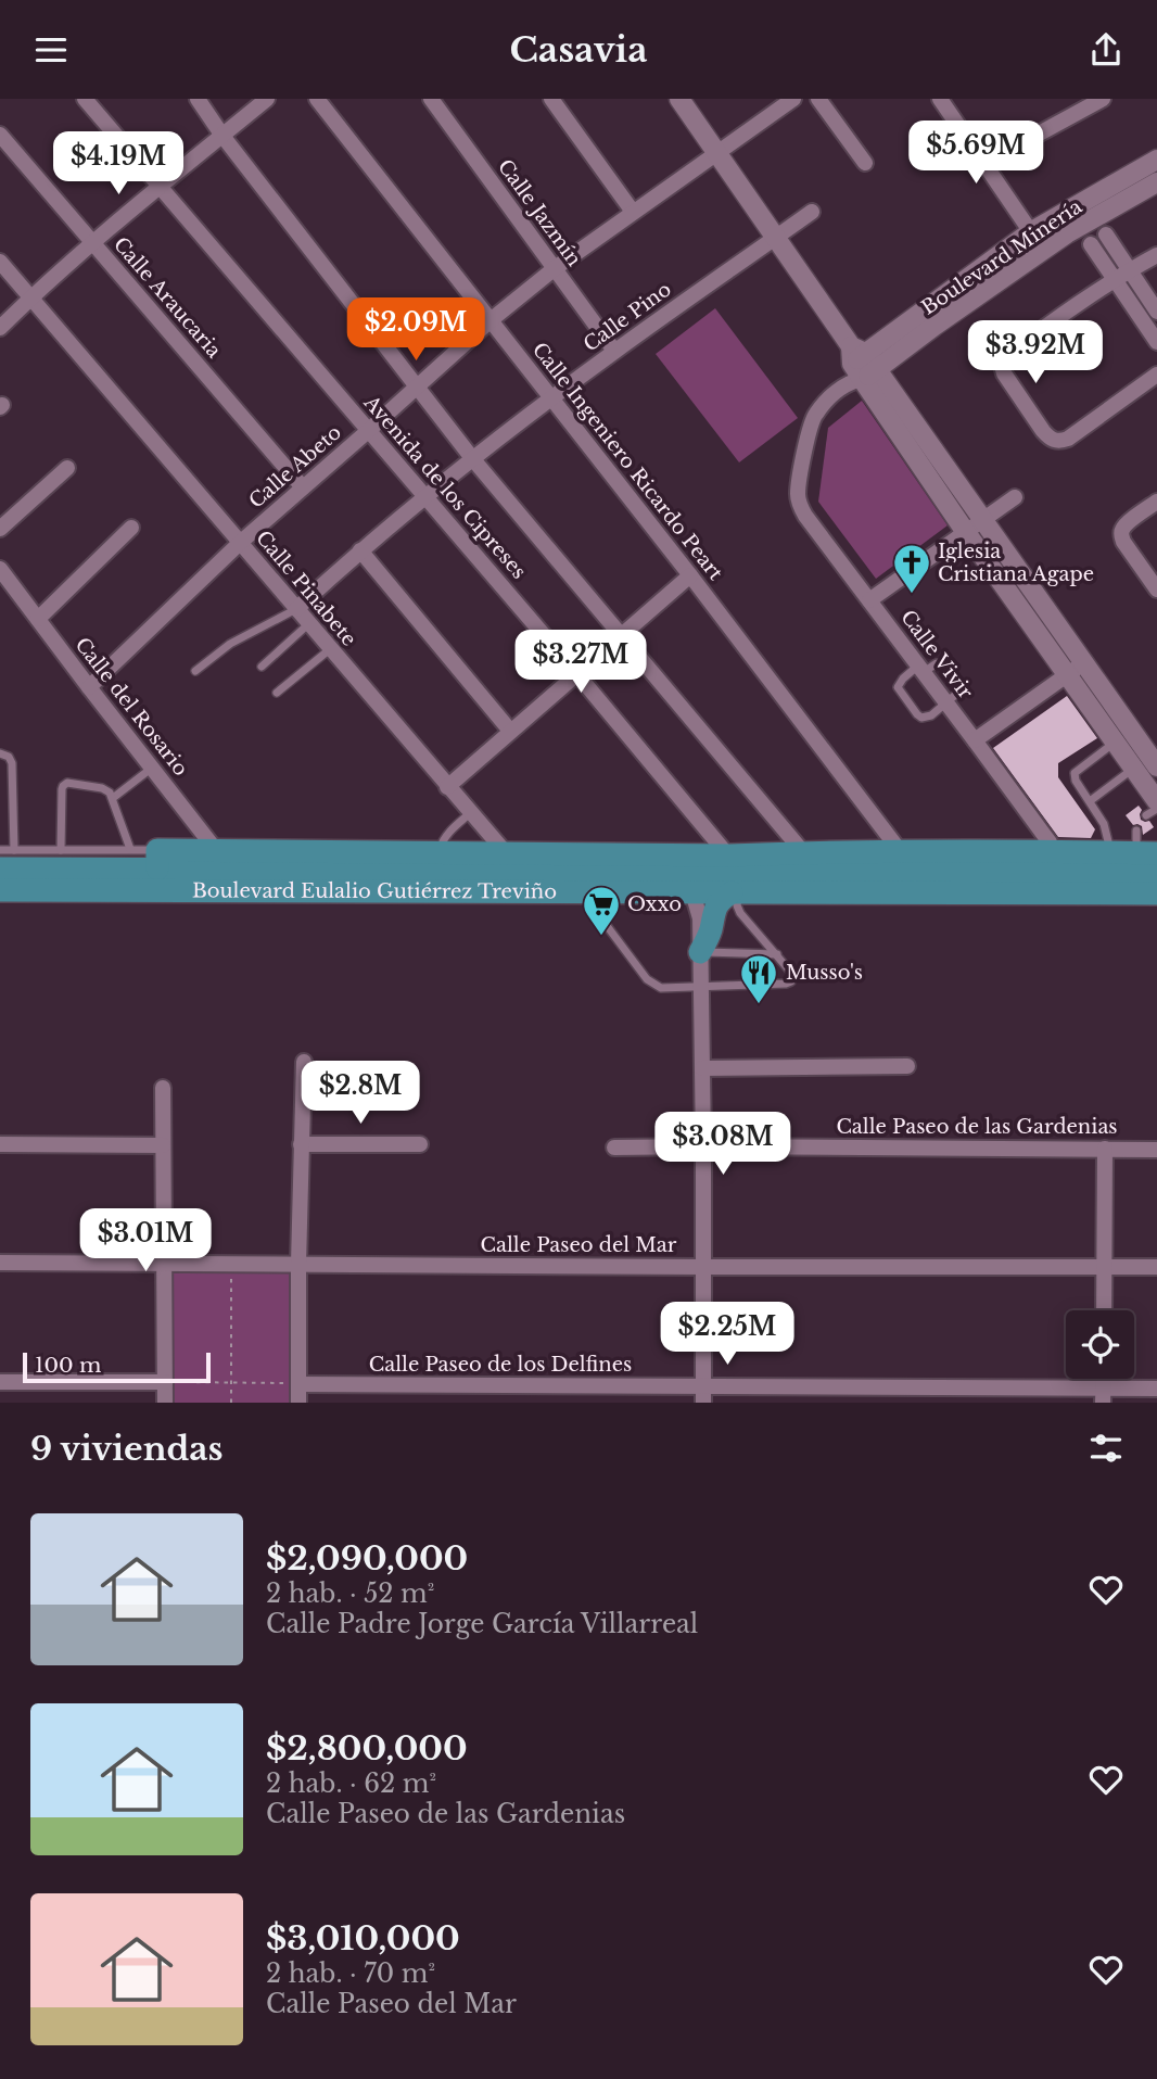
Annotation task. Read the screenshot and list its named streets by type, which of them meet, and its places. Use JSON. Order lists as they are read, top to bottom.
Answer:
{
  "streets": {
    "main road": ["Boulevard Eulalio Gutiérrez Treviño"],
    "street": [
      "Calle Jazmín",
      "Boulevard Minería",
      "Calle Araucaria",
      "Calle Pino",
      "Calle Ingeniero Ricardo Peart",
      "Calle Abeto",
      "Avenida de los Cipreses",
      "Calle Pinabete",
      "Calle Vivir",
      "Calle del Rosario",
      "Calle Paseo de las Gardenias",
      "Calle Paseo del Mar",
      "Calle Paseo de los Delfines"
    ]
  },
  "crossings": [
    ["Calle Jazmín", "Calle Pino"],
    ["Calle Jazmín", "Calle Abeto"],
    ["Boulevard Minería", "Calle Vivir"],
    ["Calle Araucaria", "Calle Abeto"],
    ["Calle Pino", "Calle Ingeniero Ricardo Peart"],
    ["Calle Pino", "Avenida de los Cipreses"],
    ["Calle Pino", "Calle Pinabete"],
    ["Calle Ingeniero Ricardo Peart", "Calle Abeto"],
    ["Calle Ingeniero Ricardo Peart", "Boulevard Eulalio Gutiérrez Treviño"],
    ["Calle Abeto", "Avenida de los Cipreses"],
    ["Calle Abeto", "Calle Pinabete"],
    ["Calle Abeto", "Calle del Rosario"],
    ["Avenida de los Cipreses", "Boulevard Eulalio Gutiérrez Treviño"],
    ["Calle Pinabete", "Boulevard Eulalio Gutiérrez Treviño"],
    ["Calle Vivir", "Boulevard Eulalio Gutiérrez Treviño"],
    ["Calle del Rosario", "Boulevard Eulalio Gutiérrez Treviño"]
  ],
  "places": {
    "church": ["Iglesia Cristiana Agape"],
    "supermarket": ["Oxxo"],
    "restaurant": ["Musso's"]
  },
  "scale_bar": "100 m",
  "page": {
    "header": "Casavia",
    "price": [
      "$5.69M",
      "$4.19M",
      "$2.09M",
      "$3.92M",
      "$3.27M",
      "$2.8M",
      "$3.08M",
      "$3.01M",
      "$2.25M"
    ],
    "scale": "100 m",
    "heading": "9 viviendas",
    "list": [
      {
        "name": "$2,090,000",
        "note": "2 hab. · 52 m² · Calle Padre Jorge García Villarreal"
      },
      {
        "name": "$2,800,000",
        "note": "2 hab. · 62 m² · Calle Paseo de las Gardenias"
      },
      {
        "name": "$3,010,000",
        "note": "2 hab. · 70 m² · Calle Paseo del Mar"
      }
    ]
  }
}
